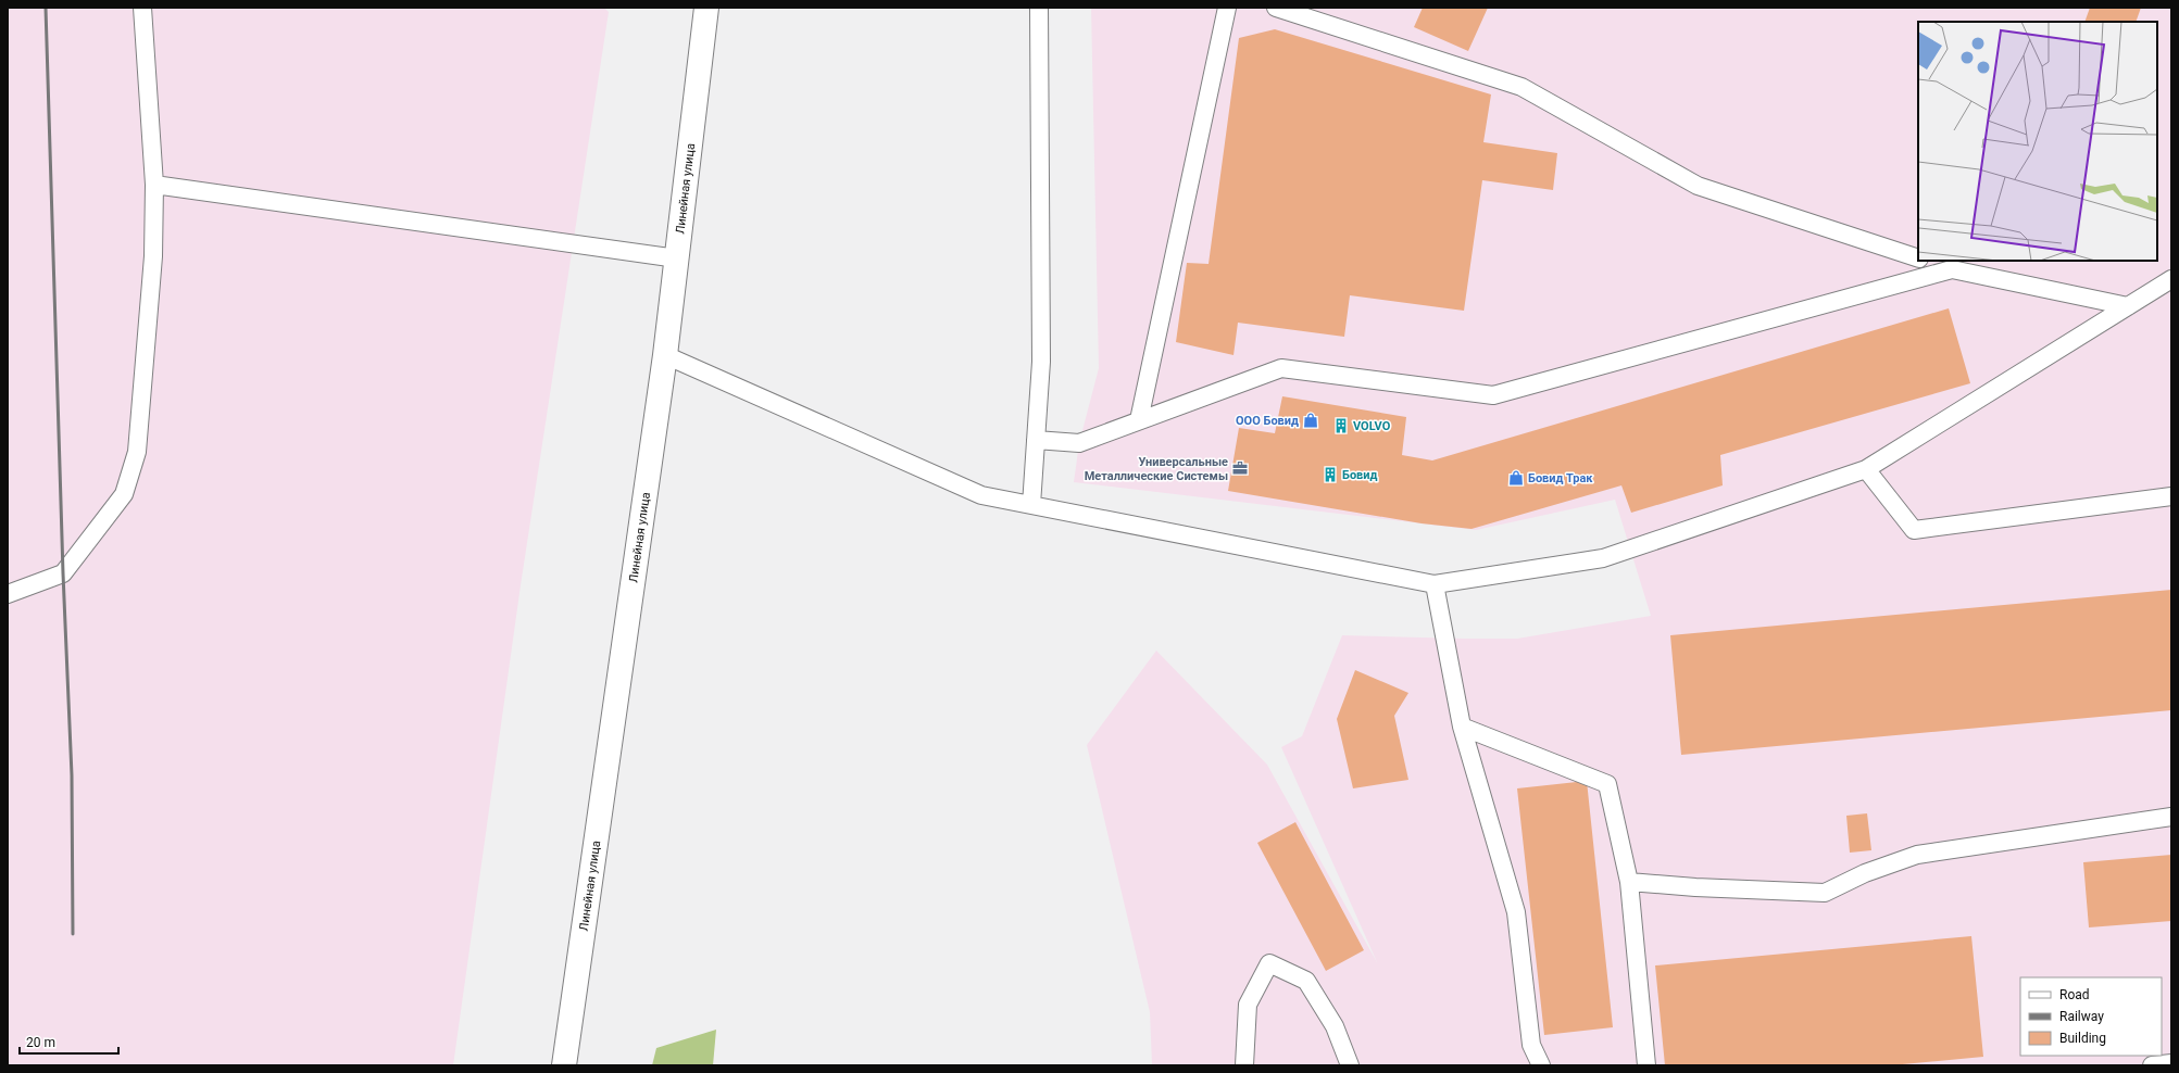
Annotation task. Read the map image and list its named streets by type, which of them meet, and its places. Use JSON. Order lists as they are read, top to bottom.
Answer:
{
  "streets": {
    "street": ["Линейная улица"]
  },
  "places": {
    "shop": ["ООО Бовид", "Бовид Трак"],
    "building": ["VOLVO", "Бовид"],
    "office": ["Универсальные Металлические Системы"]
  },
  "legend": ["Road", "Railway", "Building"],
  "scale_bar": "20 m"
}
